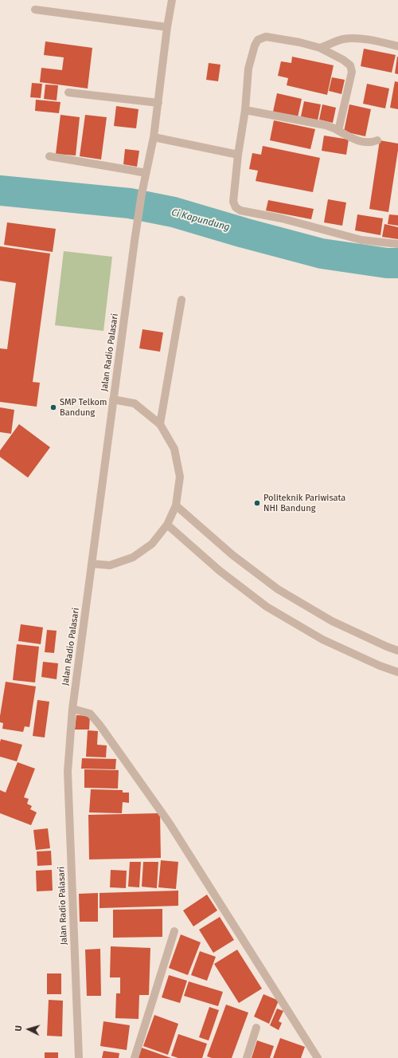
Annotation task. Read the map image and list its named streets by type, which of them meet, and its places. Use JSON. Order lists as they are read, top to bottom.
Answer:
{
  "streets": {
    "street": ["Jalan Radio Palasari"]
  },
  "water": ["Ci Kapundung"],
  "places": ["SMP Telkom Bandung", "Politeknik Pariwisata NHI Bandung"],
  "north": "left"
}
